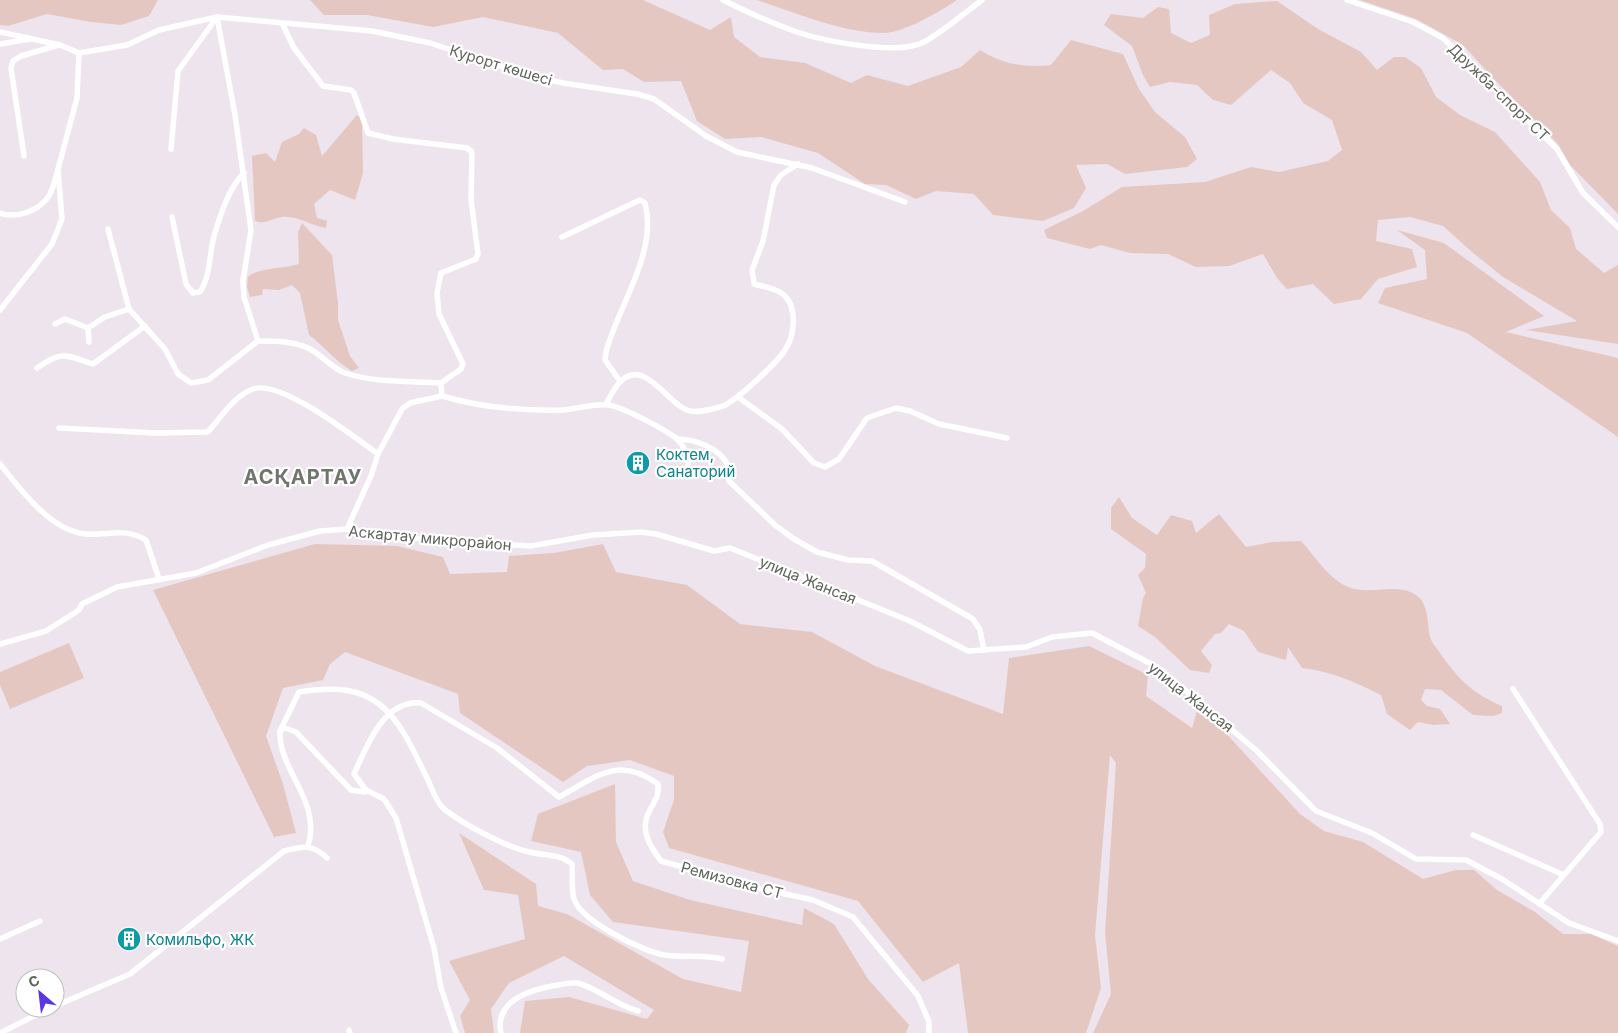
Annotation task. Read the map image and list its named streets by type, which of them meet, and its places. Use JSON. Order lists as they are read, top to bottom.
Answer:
{
  "streets": {
    "street": [
      "Курорт көшесі",
      "Дружба-спорт СТ",
      "Аскартау микрорайон",
      "улица Жансая",
      "Ремизовка СТ"
    ]
  },
  "crossings": [
    ["Аскартау микрорайон", "улица Жансая"]
  ],
  "districts": ["АСҚАРТАУ"],
  "places": {
    "building": ["Коктем, Санаторий", "Комильфо, ЖК"]
  },
  "north": "top left"
}
